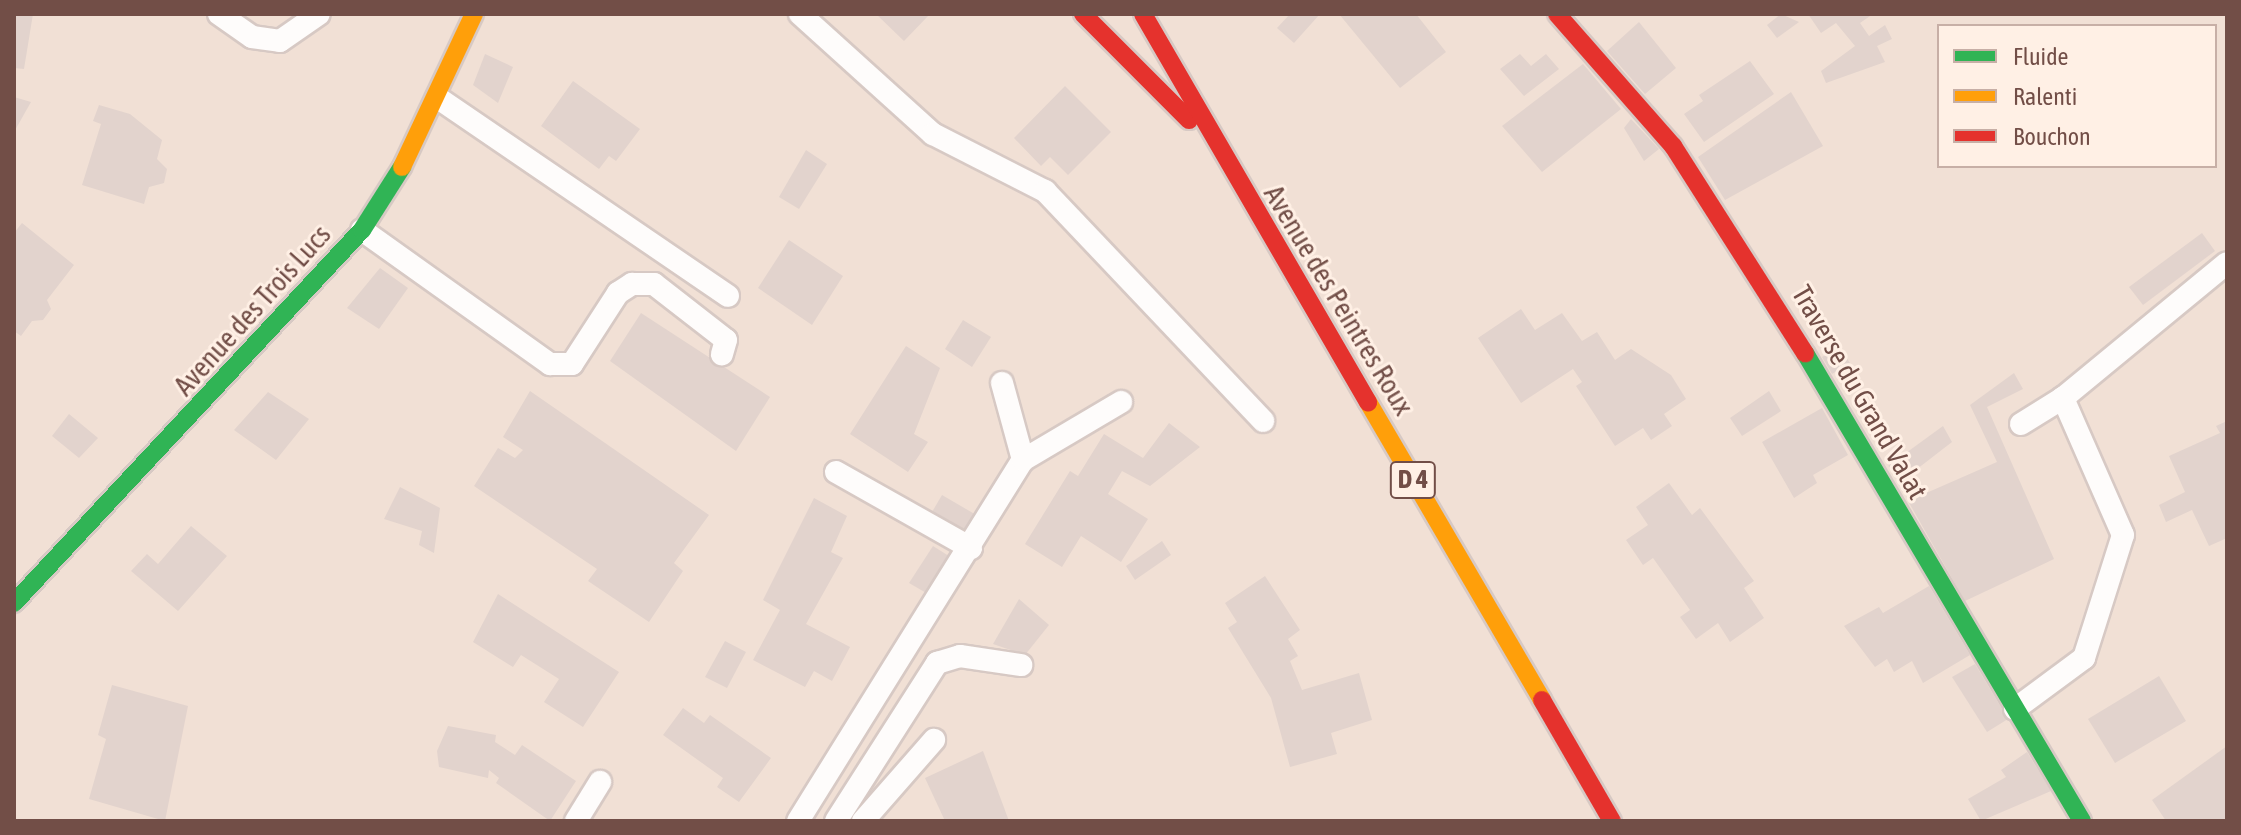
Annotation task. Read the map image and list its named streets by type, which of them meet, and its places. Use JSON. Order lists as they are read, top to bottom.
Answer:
{
  "streets": {
    "main road": [
      "Avenue des Peintres Roux",
      "Avenue des Trois Lucs",
      "Traverse du Grand Valat",
      "D 4"
    ]
  },
  "legend": ["Fluide", "Ralenti", "Bouchon"]
}
